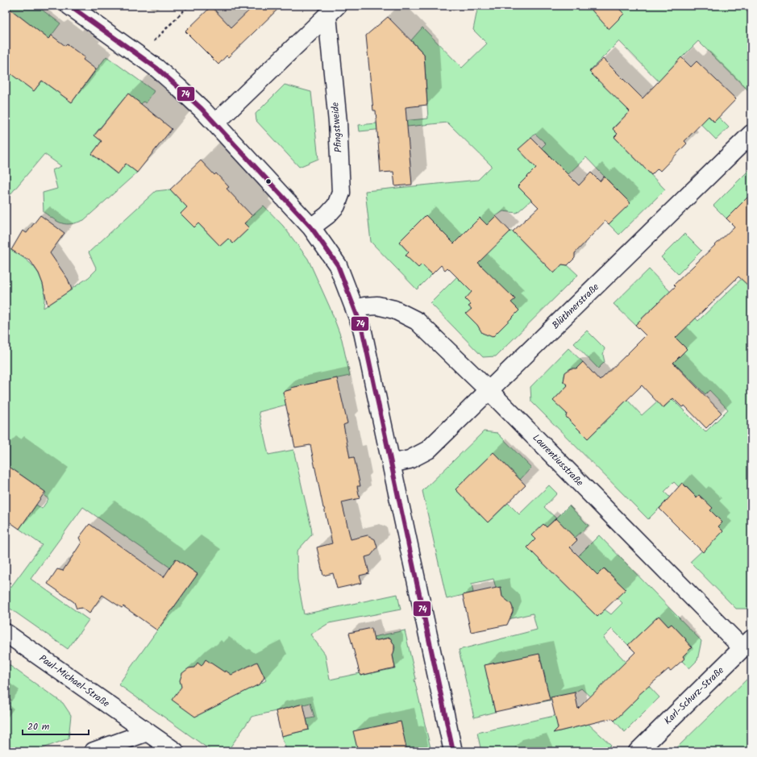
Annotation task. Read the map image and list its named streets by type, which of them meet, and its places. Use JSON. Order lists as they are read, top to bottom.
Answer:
{
  "streets": {
    "street": [
      "Pfingstweide",
      "Blüthnerstraße",
      "Laurentiusstraße",
      "Paul-Michael-Straße",
      "Karl-Schurz-Straße"
    ]
  },
  "crossings": [
    ["Blüthnerstraße", "Laurentiusstraße"],
    ["Laurentiusstraße", "Karl-Schurz-Straße"]
  ],
  "lines": ["transit line 74"],
  "scale_bar": "20 m"
}
